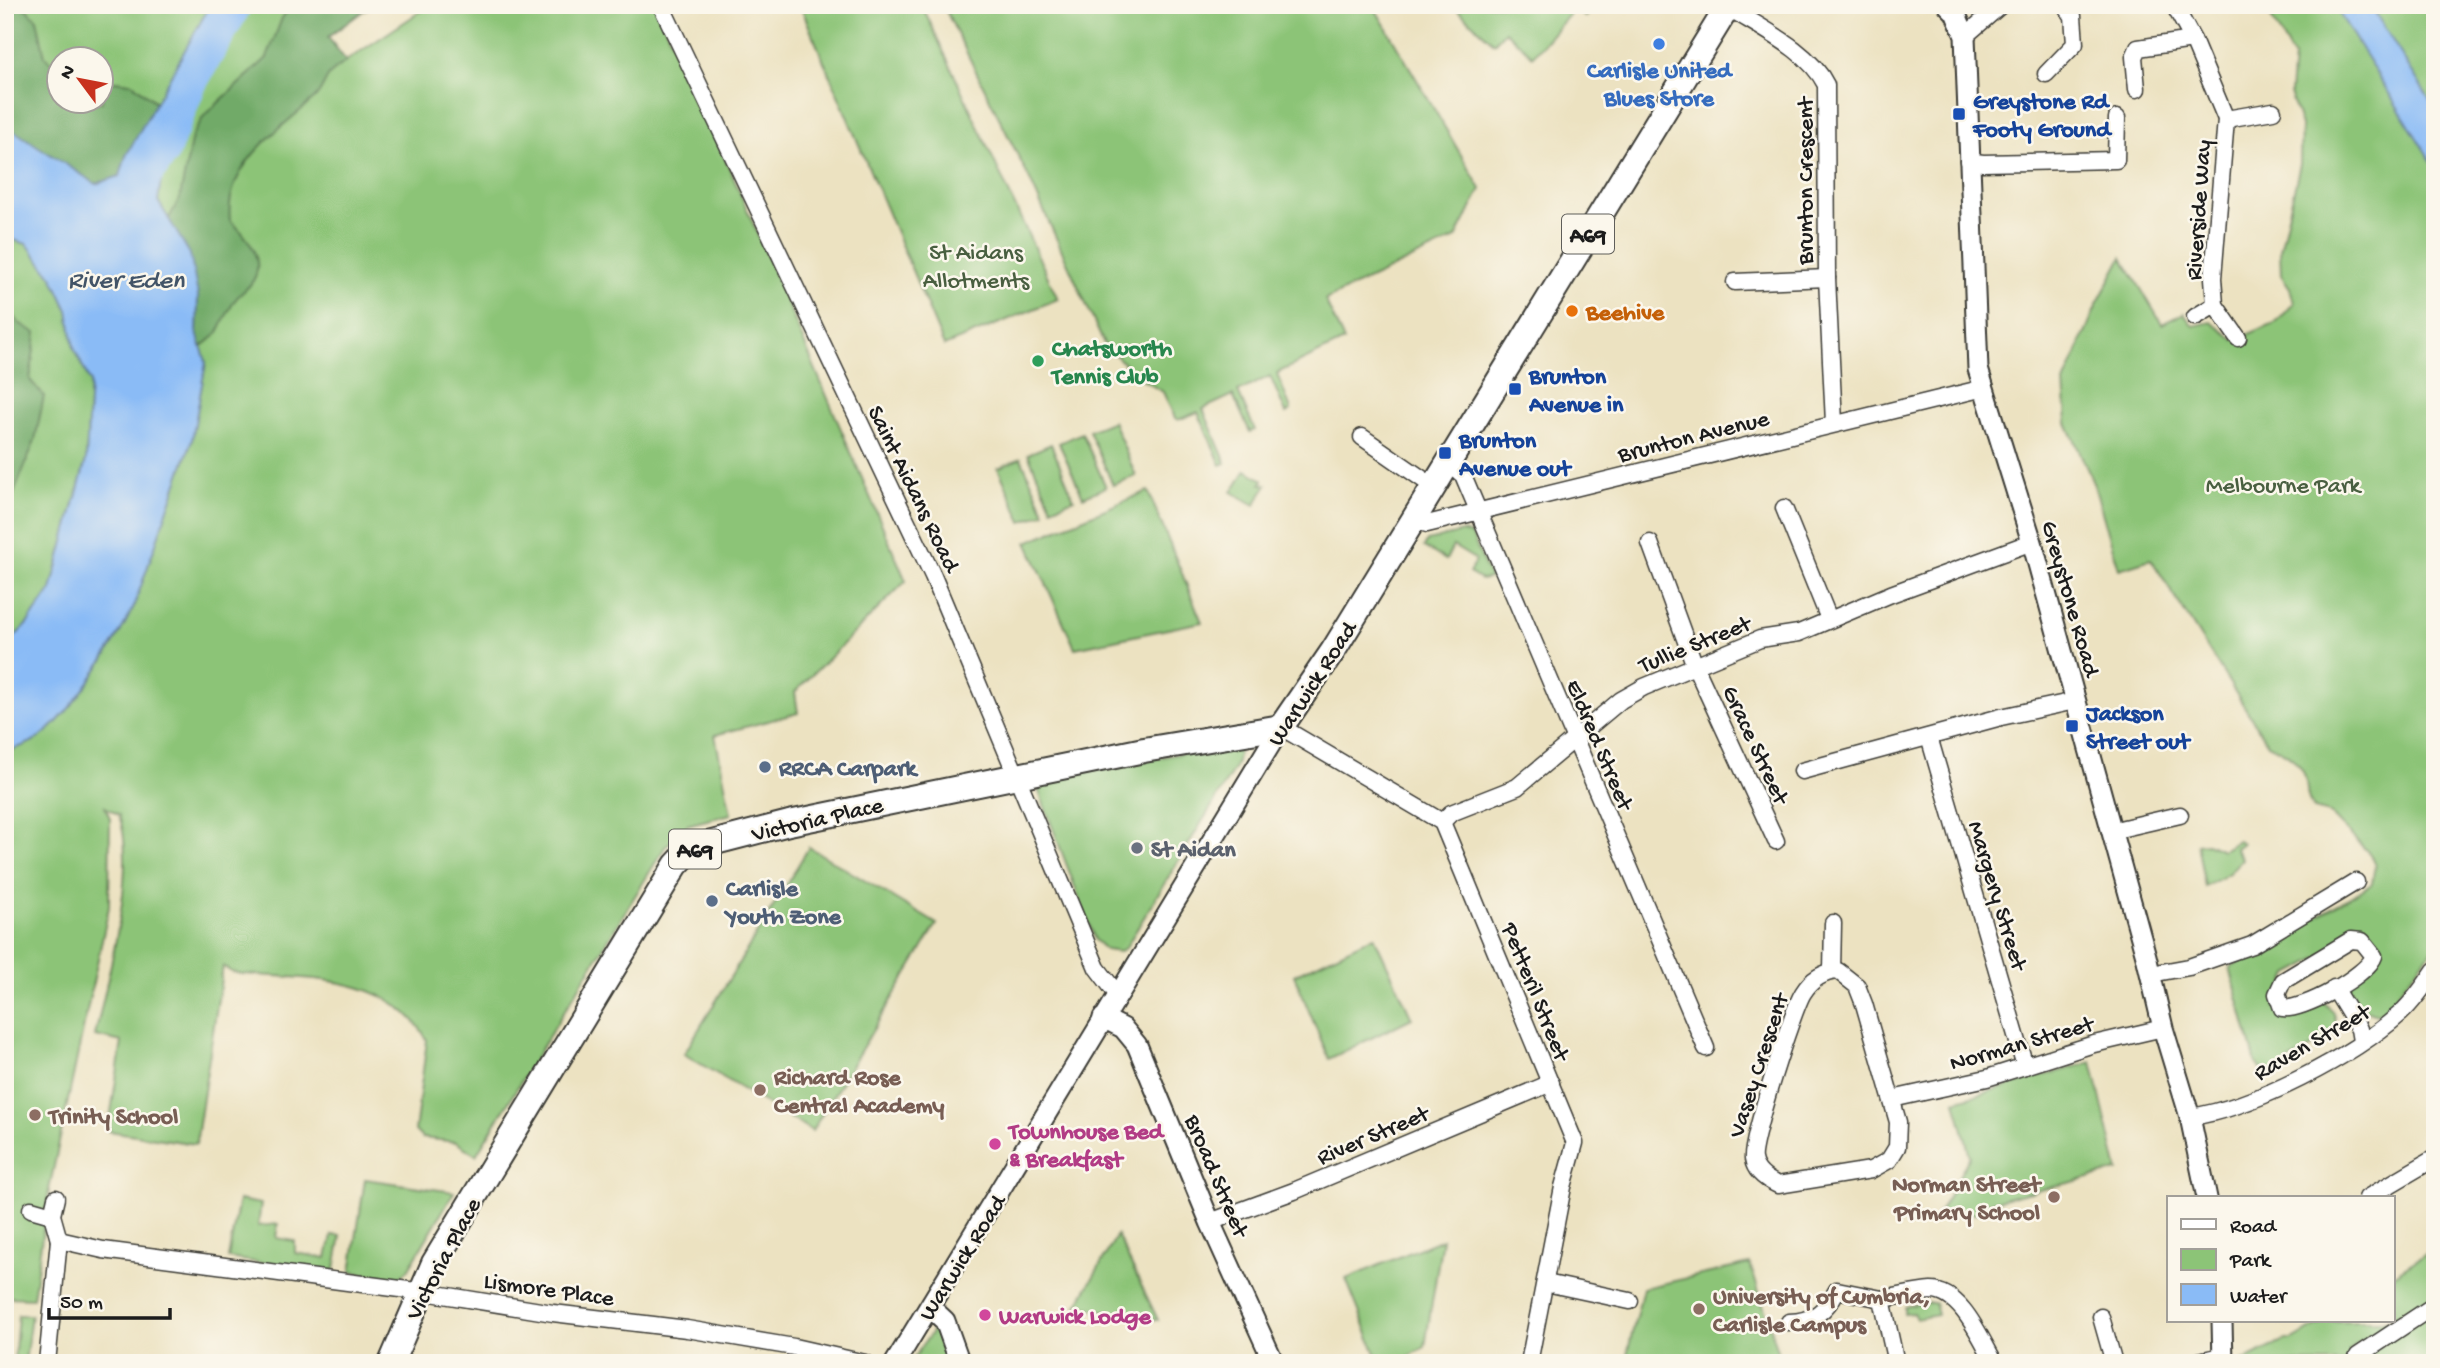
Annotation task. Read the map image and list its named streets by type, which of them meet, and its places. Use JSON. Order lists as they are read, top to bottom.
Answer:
{
  "streets": {
    "main road": ["A69", "Warwick Road", "Victoria Place"],
    "street": [
      "Brunton Crescent",
      "Riverside Way",
      "Brunton Avenue",
      "Saint Aidans Road",
      "Greystone Road",
      "Tullie Street",
      "Eldred Street",
      "Grace Street",
      "Margery Street",
      "Petteril Street",
      "Raven Street",
      "Norman Street",
      "Vasey Crescent",
      "River Street",
      "Broad Street",
      "Lismore Place"
    ]
  },
  "crossings": [
    ["Brunton Crescent", "Brunton Avenue"],
    ["Brunton Crescent", "Warwick Road"],
    ["Brunton Avenue", "Greystone Road"],
    ["Brunton Avenue", "Warwick Road"],
    ["Brunton Avenue", "Eldred Street"],
    ["Saint Aidans Road", "Warwick Road"],
    ["Saint Aidans Road", "Victoria Place"],
    ["Greystone Road", "Tullie Street"],
    ["Greystone Road", "Raven Street"],
    ["Greystone Road", "Norman Street"],
    ["Tullie Street", "Eldred Street"],
    ["Tullie Street", "Grace Street"],
    ["Tullie Street", "Petteril Street"],
    ["Warwick Road", "Eldred Street"],
    ["Warwick Road", "Victoria Place"],
    ["Warwick Road", "Broad Street"],
    ["Victoria Place", "Lismore Place"],
    ["Margery Street", "Norman Street"],
    ["Petteril Street", "River Street"],
    ["Norman Street", "Vasey Crescent"],
    ["River Street", "Broad Street"]
  ],
  "water": ["River Eden"],
  "parks": ["St Aidans Allotments", "Melbourne Park"],
  "places": {
    "other": [
      "Carlisle United Blues Store",
      "Beehive",
      "Chatsworth Tennis Club",
      "RRCA Carpark",
      "St Aidan",
      "Carlisle Youth Zone",
      "Richard Rose Central Academy",
      "Trinity School",
      "Townhouse Bed & Breakfast",
      "Norman Street Primary School",
      "University of Cumbria, Carlisle Campus",
      "Warwick Lodge"
    ],
    "transit": [
      "Greystone Rd Footy Ground",
      "Brunton Avenue in",
      "Brunton Avenue out",
      "Jackson Street out"
    ]
  },
  "legend": ["Road", "Park", "Water"],
  "scale_bar": "50 m",
  "north": "top left"
}
